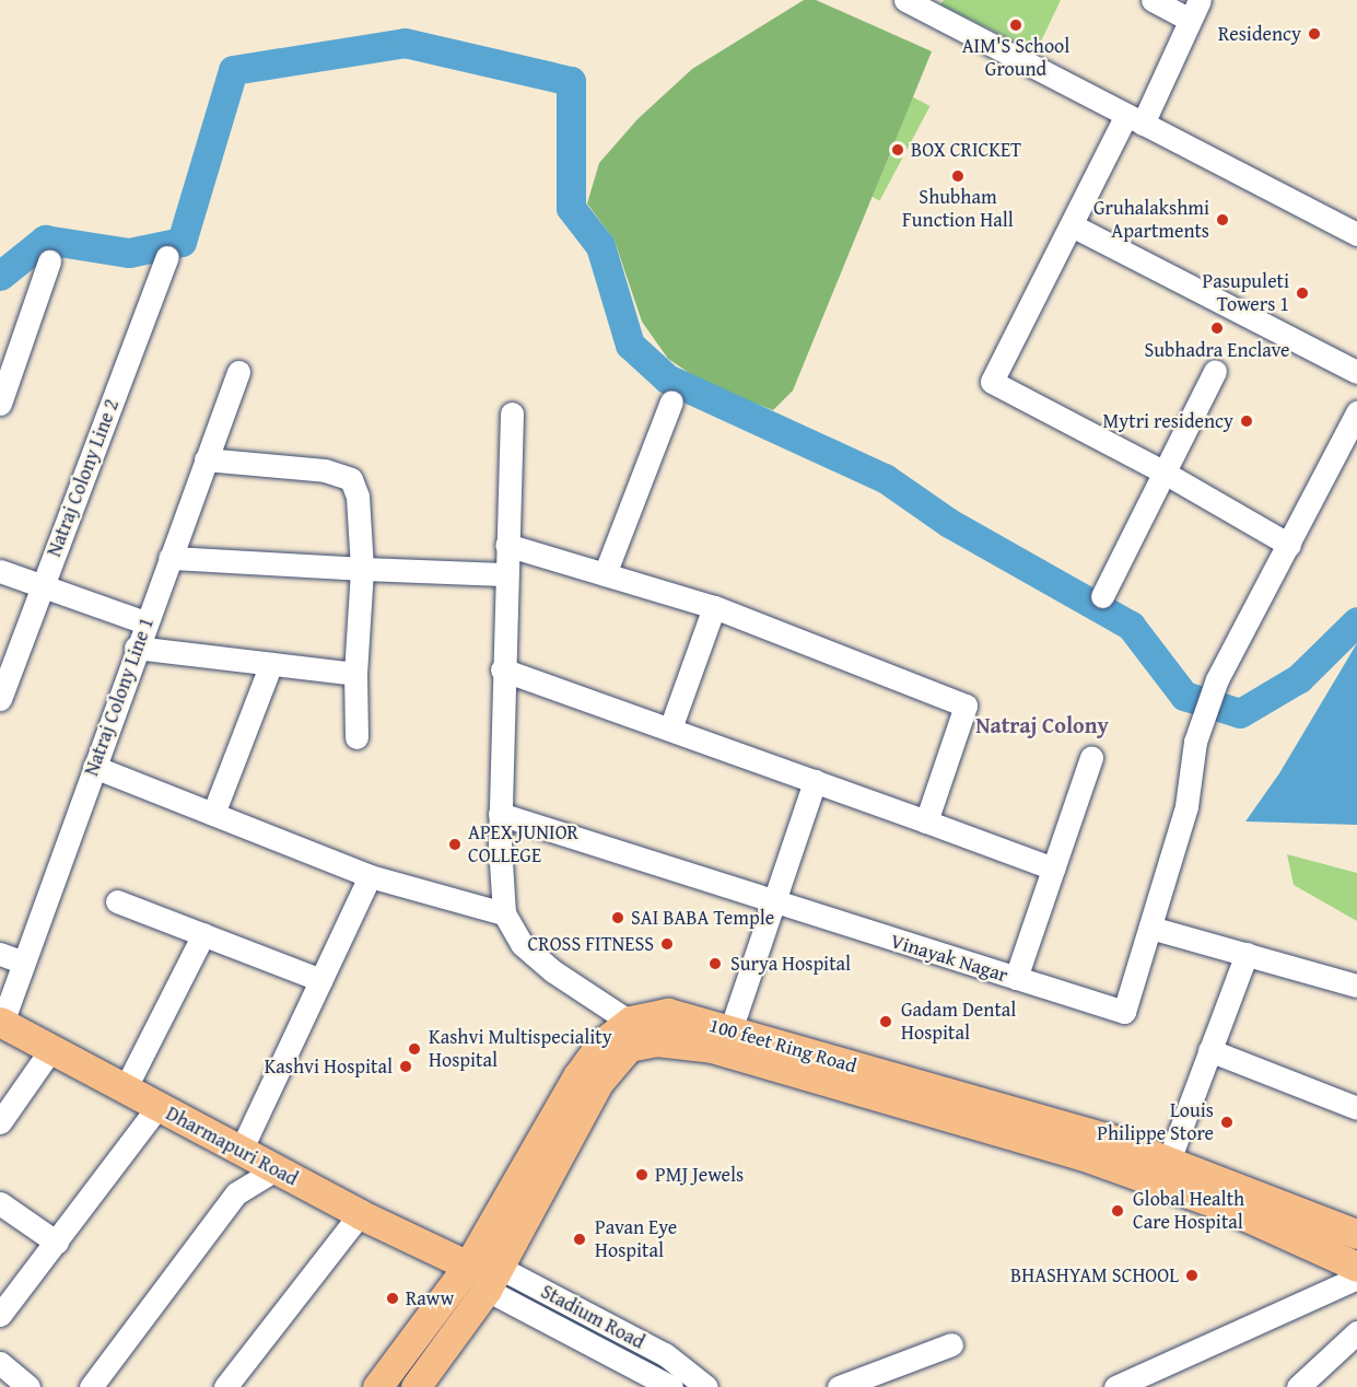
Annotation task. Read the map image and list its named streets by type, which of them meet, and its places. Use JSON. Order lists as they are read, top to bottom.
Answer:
{
  "streets": {
    "main road": ["100 feet Ring Road", "Dharmapuri Road"],
    "street": [
      "Natraj Colony Line 2",
      "Natraj Colony Line 1",
      "Vinayak Nagar",
      "Stadium Road"
    ]
  },
  "crossings": [
    ["Natraj Colony Line 1", "Dharmapuri Road"],
    ["100 feet Ring Road", "Dharmapuri Road"],
    ["100 feet Ring Road", "Stadium Road"],
    ["Dharmapuri Road", "Stadium Road"]
  ],
  "districts": ["Natraj Colony"],
  "places": [
    "AIM'S School Ground",
    "Residency",
    "BOX CRICKET",
    "Shubham Function Hall",
    "Gruhalakshmi Apartments",
    "Pasupuleti Towers 1",
    "Subhadra Enclave",
    "Mytri residency",
    "APEX JUNIOR COLLEGE",
    "SAI BABA Temple",
    "CROSS FITNESS",
    "Surya Hospital",
    "Gadam Dental Hospital",
    "Kashvi Multispeciality Hospital",
    "Kashvi Hospital",
    "Louis Philippe Store",
    "PMJ Jewels",
    "Global Health Care Hospital",
    "Pavan Eye Hospital",
    "BHASHYAM SCHOOL",
    "Raww"
  ]
}
